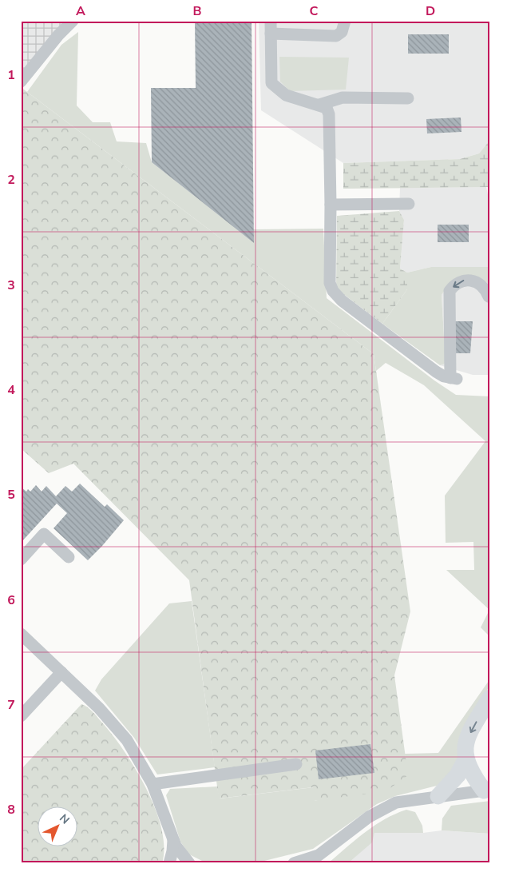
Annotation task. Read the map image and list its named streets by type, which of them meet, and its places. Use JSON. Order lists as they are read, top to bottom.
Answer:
{
  "north": "top right",
  "grid": {
    "columns": [
      "A",
      "B",
      "C",
      "D"
    ],
    "rows": [
      "1",
      "2",
      "3",
      "4",
      "5",
      "6",
      "7",
      "8"
    ]
  }
}
